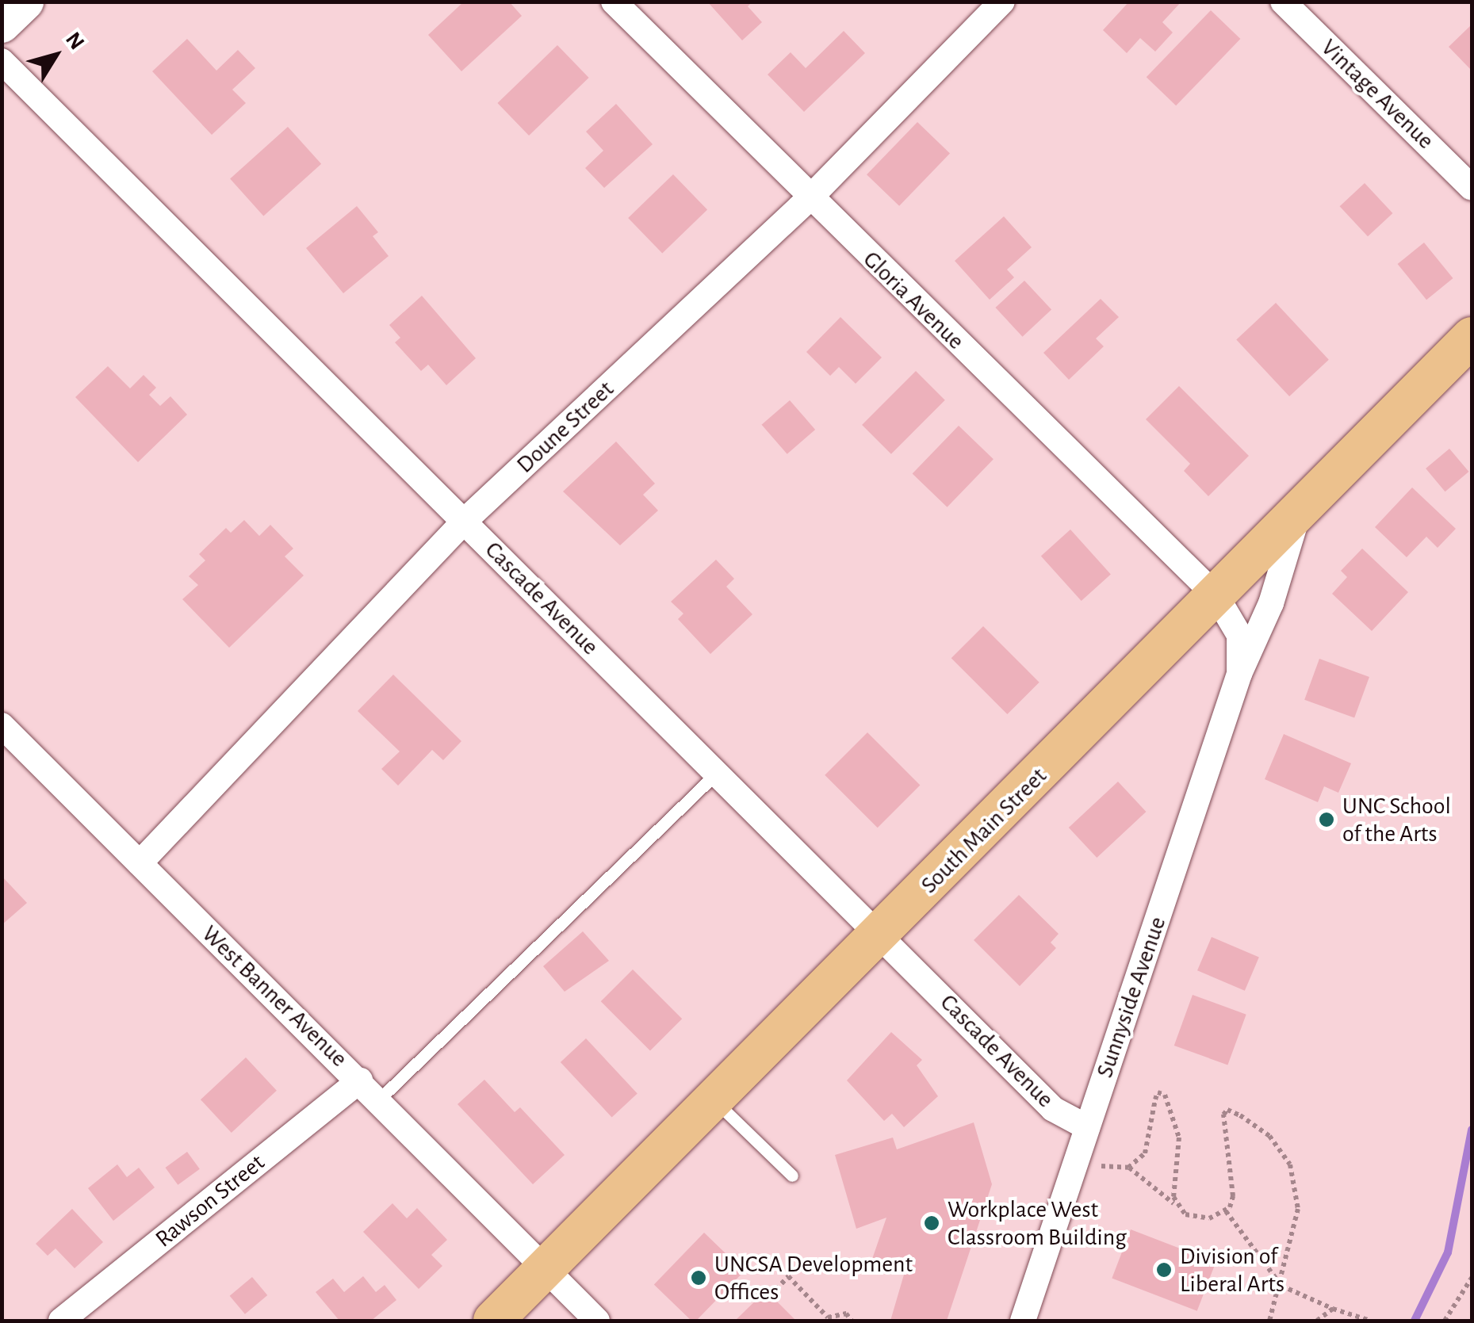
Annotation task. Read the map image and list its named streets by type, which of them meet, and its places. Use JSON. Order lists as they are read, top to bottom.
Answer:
{
  "streets": {
    "main road": ["South Main Street"],
    "street": [
      "Vintage Avenue",
      "Gloria Avenue",
      "Doune Street",
      "Cascade Avenue",
      "West Banner Avenue",
      "Sunnyside Avenue",
      "Rawson Street"
    ]
  },
  "crossings": [
    ["Gloria Avenue", "Doune Street"],
    ["Gloria Avenue", "South Main Street"],
    ["Gloria Avenue", "Sunnyside Avenue"],
    ["Doune Street", "Cascade Avenue"],
    ["Doune Street", "West Banner Avenue"],
    ["Cascade Avenue", "South Main Street"],
    ["Cascade Avenue", "Sunnyside Avenue"],
    ["South Main Street", "West Banner Avenue"],
    ["South Main Street", "Sunnyside Avenue"],
    ["West Banner Avenue", "Rawson Street"]
  ],
  "places": [
    "UNC School of the Arts",
    "Workplace West Classroom Building",
    "Division of Liberal Arts",
    "UNCSA Development Offices"
  ],
  "north": "top right"
}
